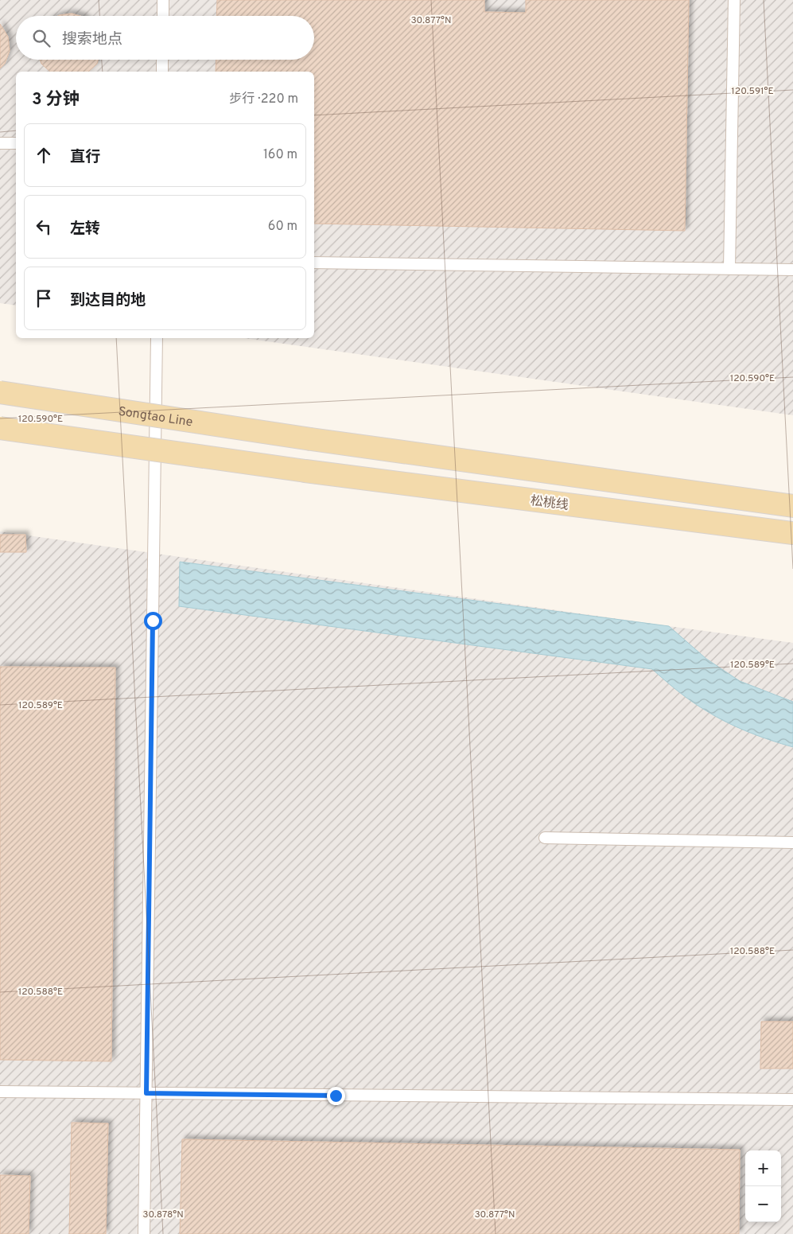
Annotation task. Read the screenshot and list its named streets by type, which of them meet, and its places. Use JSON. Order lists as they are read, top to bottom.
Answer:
{
  "streets": {
    "main road": ["Songtao Line", "松桃线"]
  },
  "page": {
    "search": "搜索地点",
    "heading": ["3 分钟", "步行 · 220 m"],
    "list": [
      ["直行", "160 m"],
      ["左转", "60 m"],
      "到达目的地"
    ],
    "map_buttons": ["+", "−"]
  },
  "coordinates": [
    "30.877°N",
    "120.591°E",
    "120.590°E",
    "120.589°E",
    "120.588°E",
    "30.878°N"
  ]
}
